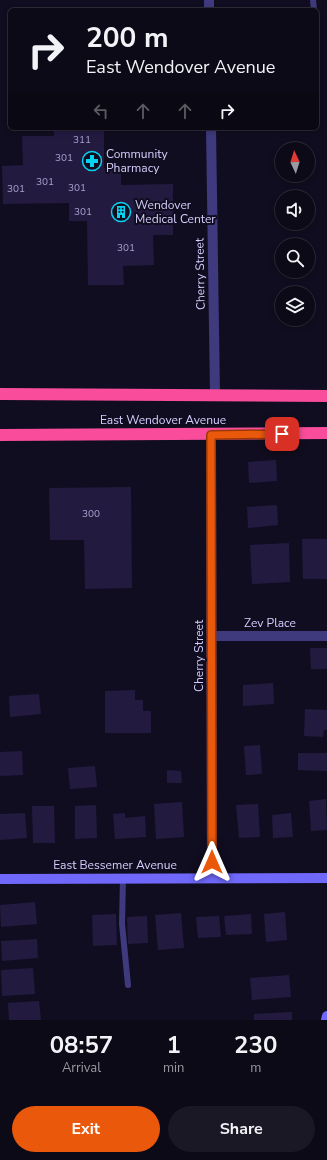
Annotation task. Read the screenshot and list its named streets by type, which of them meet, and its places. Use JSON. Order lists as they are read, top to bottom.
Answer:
{
  "streets": {
    "highway": ["East Wendover Avenue"],
    "main road": ["East Bessemer Avenue"],
    "street": ["Cherry Street", "Zev Place"]
  },
  "crossings": [
    ["Cherry Street", "East Wendover Avenue"],
    ["Cherry Street", "Zev Place"],
    ["Cherry Street", "East Bessemer Avenue"]
  ],
  "places": {
    "pharmacy": ["Community Pharmacy"],
    "building": ["Wendover Medical Center"]
  },
  "house_numbers": [
    "311",
    "301",
    "301",
    "301",
    "301",
    "301",
    "301",
    "300"
  ],
  "north": "top",
  "page": {
    "turn": ["200 m", "East Wendover Avenue"],
    "eta": [
      "08:57",
      "Arrival",
      "1",
      "min",
      "230",
      "m"
    ],
    "buttons": ["Exit", "Share"]
  }
}
